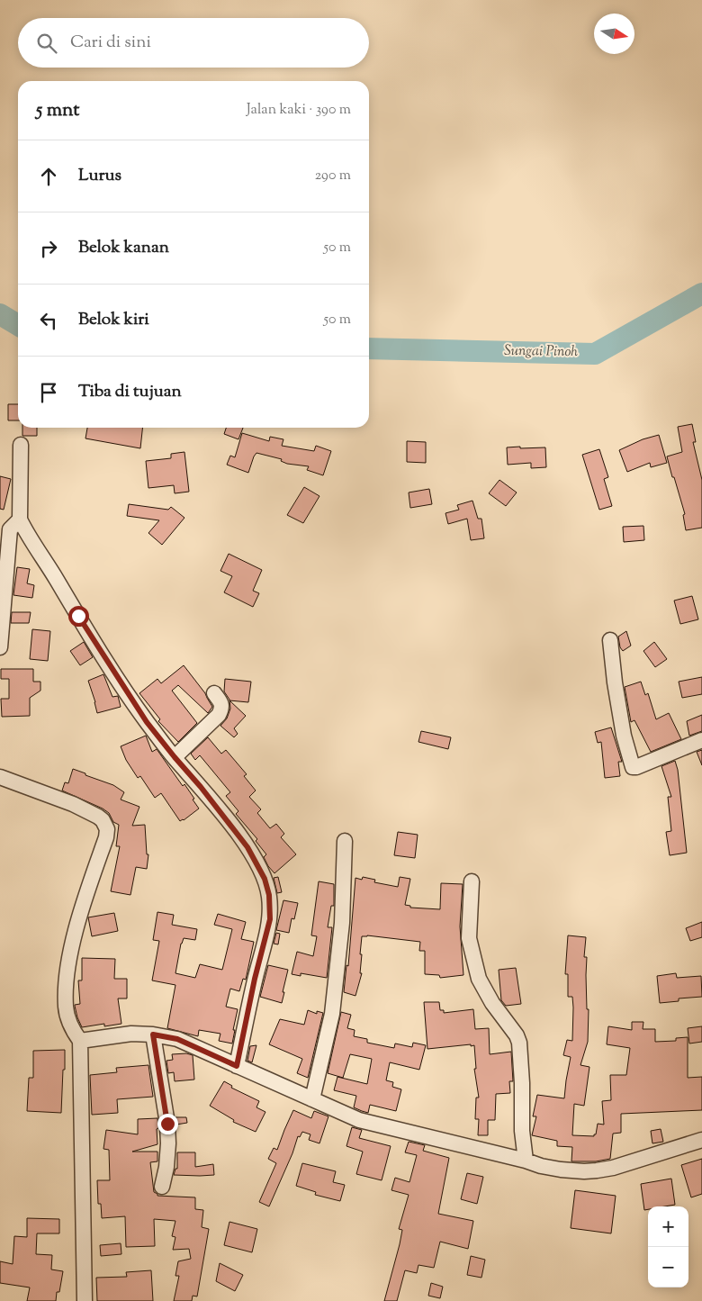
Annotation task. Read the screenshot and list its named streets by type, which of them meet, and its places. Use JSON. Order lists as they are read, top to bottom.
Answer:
{
  "water": ["Sungai Pinoh"],
  "north": "right",
  "page": {
    "search": "Cari di sini",
    "heading": ["5 mnt", "Jalan kaki · 390 m"],
    "list": [
      ["Lurus", "290 m"],
      ["Belok kanan", "50 m"],
      ["Belok kiri", "50 m"],
      "Tiba di tujuan"
    ],
    "map_buttons": ["+", "−"]
  }
}
